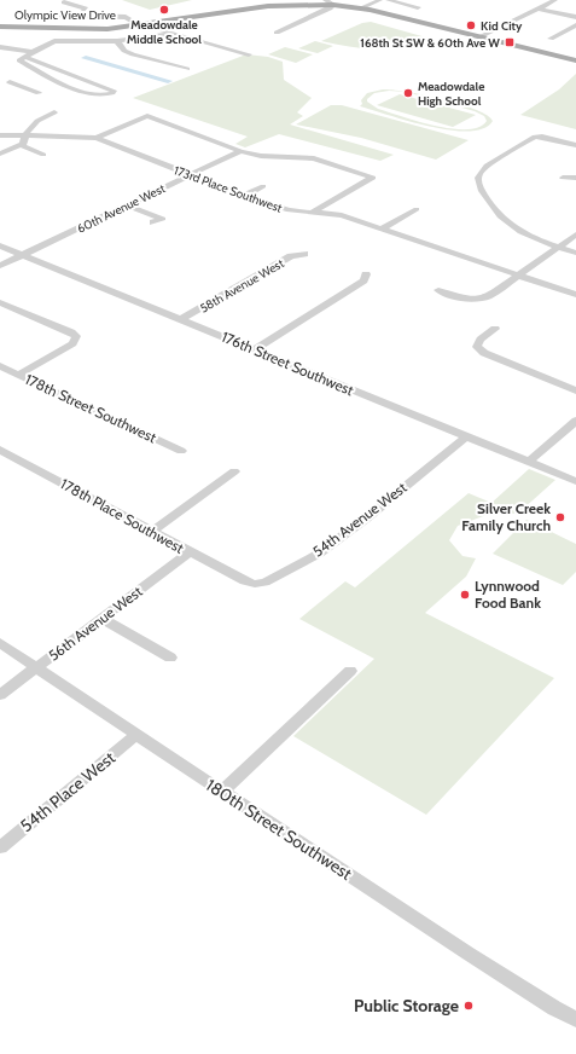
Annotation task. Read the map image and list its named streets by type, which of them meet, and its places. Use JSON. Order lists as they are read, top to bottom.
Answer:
{
  "streets": {
    "main road": ["Olympic View Drive"],
    "street": [
      "173rd Place Southwest",
      "60th Avenue West",
      "58th Avenue West",
      "176th Street Southwest",
      "178th Street Southwest",
      "178th Place Southwest",
      "54th Avenue West",
      "56th Avenue West",
      "54th Place West",
      "180th Street Southwest"
    ]
  },
  "crossings": [
    ["173rd Place Southwest", "60th Avenue West"],
    ["60th Avenue West", "176th Street Southwest"],
    ["58th Avenue West", "176th Street Southwest"],
    ["176th Street Southwest", "54th Avenue West"],
    ["178th Place Southwest", "54th Avenue West"],
    ["178th Place Southwest", "56th Avenue West"],
    ["56th Avenue West", "180th Street Southwest"],
    ["54th Place West", "180th Street Southwest"]
  ],
  "places": {
    "other": [
      "Meadowdale Middle School",
      "Kid City",
      "Meadowdale High School",
      "Silver Creek Family Church",
      "Lynnwood Food Bank",
      "Public Storage"
    ],
    "transit": ["168th St SW & 60th Ave W"]
  }
}
